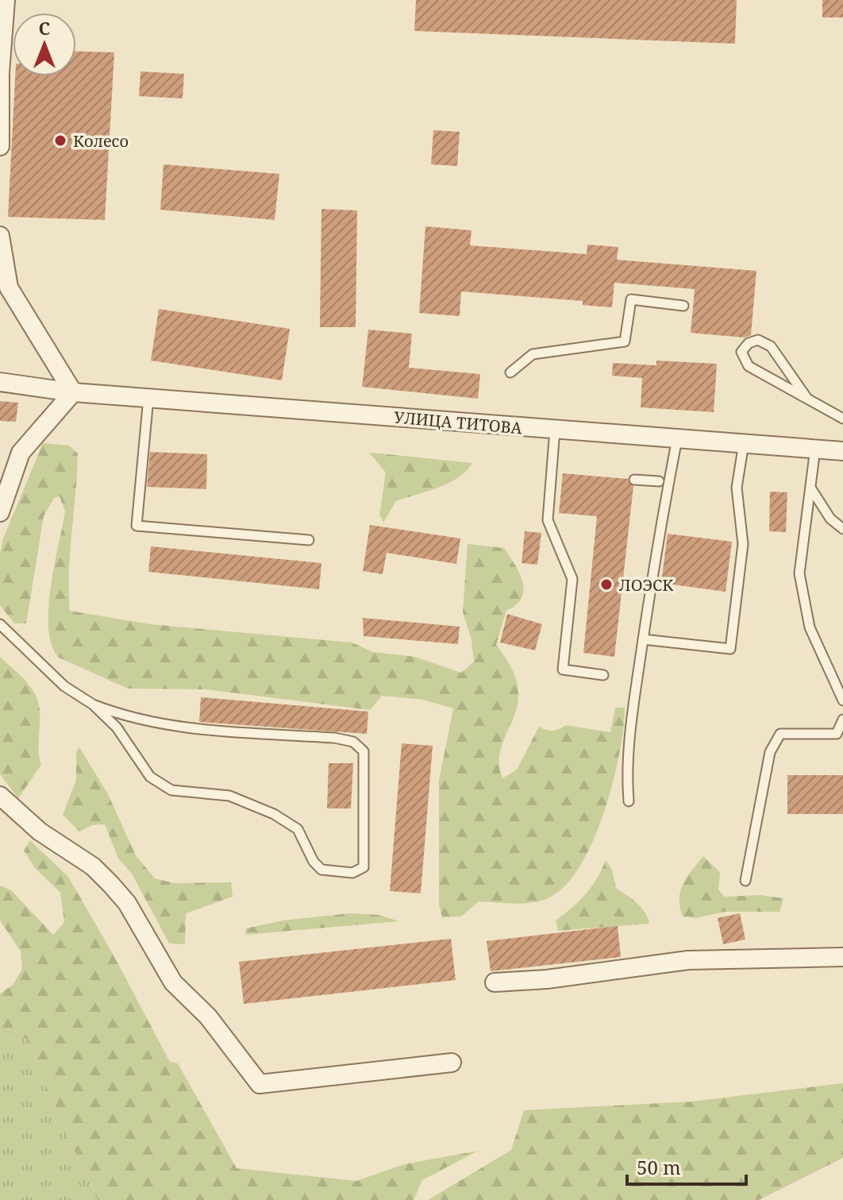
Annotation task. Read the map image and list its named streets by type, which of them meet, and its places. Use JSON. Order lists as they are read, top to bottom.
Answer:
{
  "streets": {
    "street": ["УЛИЦА ТИТОВА"]
  },
  "places": ["Колесо", "ЛОЭСК"],
  "scale_bar": "50 m",
  "north": "top"
}
